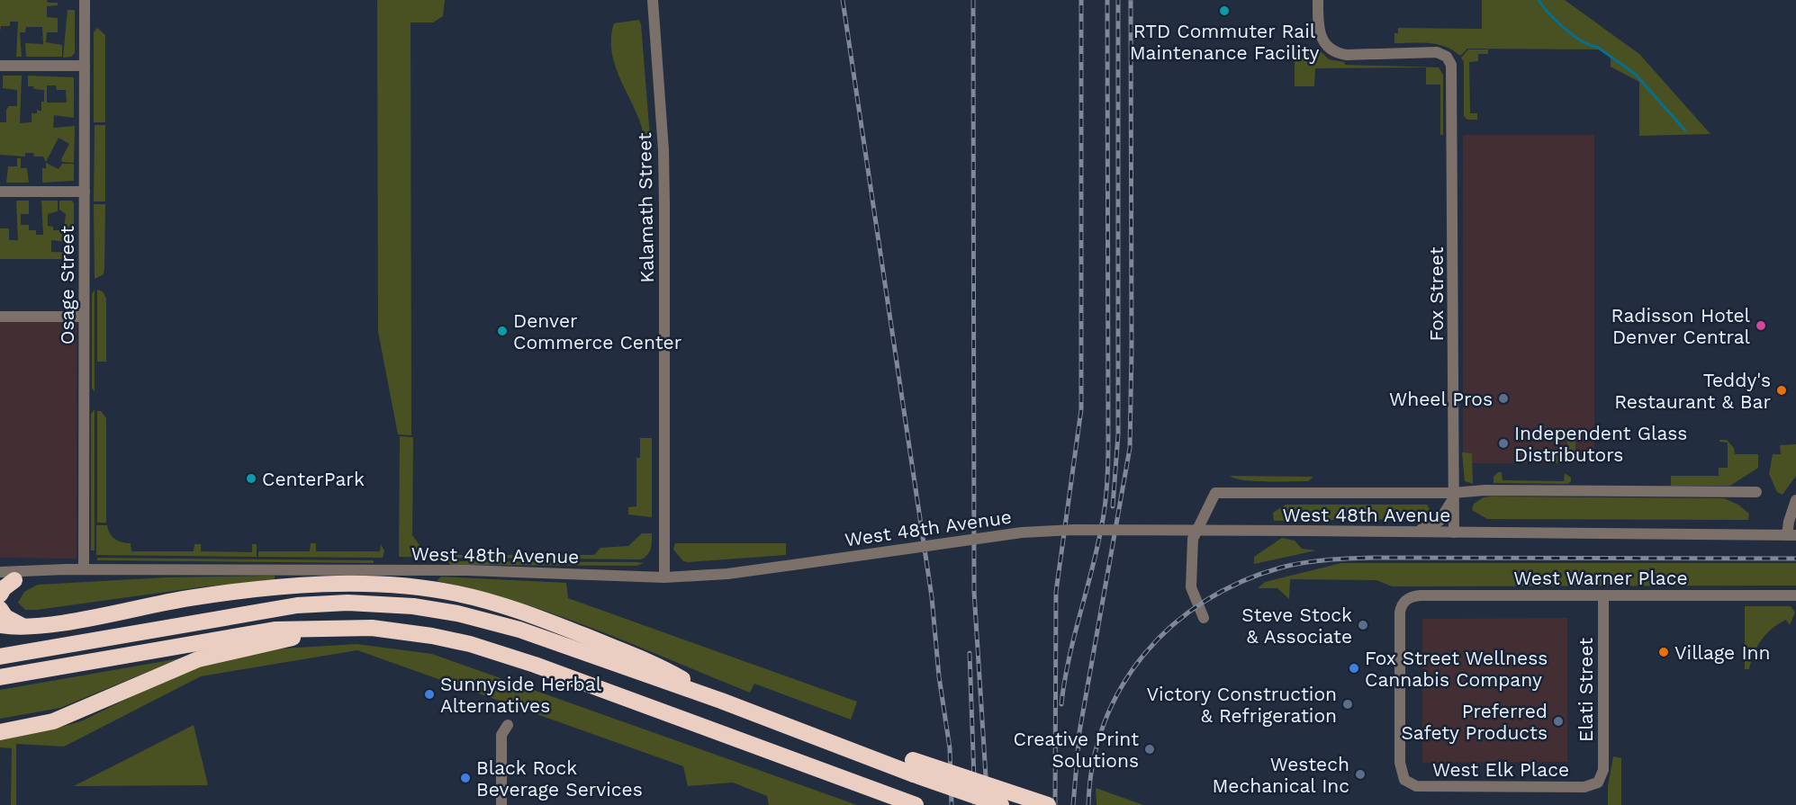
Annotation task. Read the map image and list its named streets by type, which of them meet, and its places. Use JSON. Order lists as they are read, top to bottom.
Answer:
{
  "streets": {
    "street": [
      "Kalamath Street",
      "Osage Street",
      "Fox Street",
      "West 48th Avenue",
      "West Warner Place",
      "Elati Street",
      "West Elk Place"
    ]
  },
  "crossings": [
    ["Kalamath Street", "West 48th Avenue"],
    ["Osage Street", "West 48th Avenue"],
    ["Fox Street", "West 48th Avenue"],
    ["West Warner Place", "Elati Street"],
    ["West Warner Place", "West Elk Place"],
    ["Elati Street", "West Elk Place"]
  ],
  "places": [
    "RTD Commuter Rail Maintenance Facility",
    "Radisson Hotel Denver Central",
    "Denver Commerce Center",
    "Teddy's Restaurant & Bar",
    "Wheel Pros",
    "Independent Glass Distributors",
    "CenterPark",
    "Steve Stock & Associate",
    "Village Inn",
    "Fox Street Wellness Cannabis Company",
    "Sunnyside Herbal Alternatives",
    "Victory Construction & Refrigeration",
    "Preferred Safety Products",
    "Creative Print Solutions",
    "Westech Mechanical Inc",
    "Black Rock Beverage Services"
  ]
}
